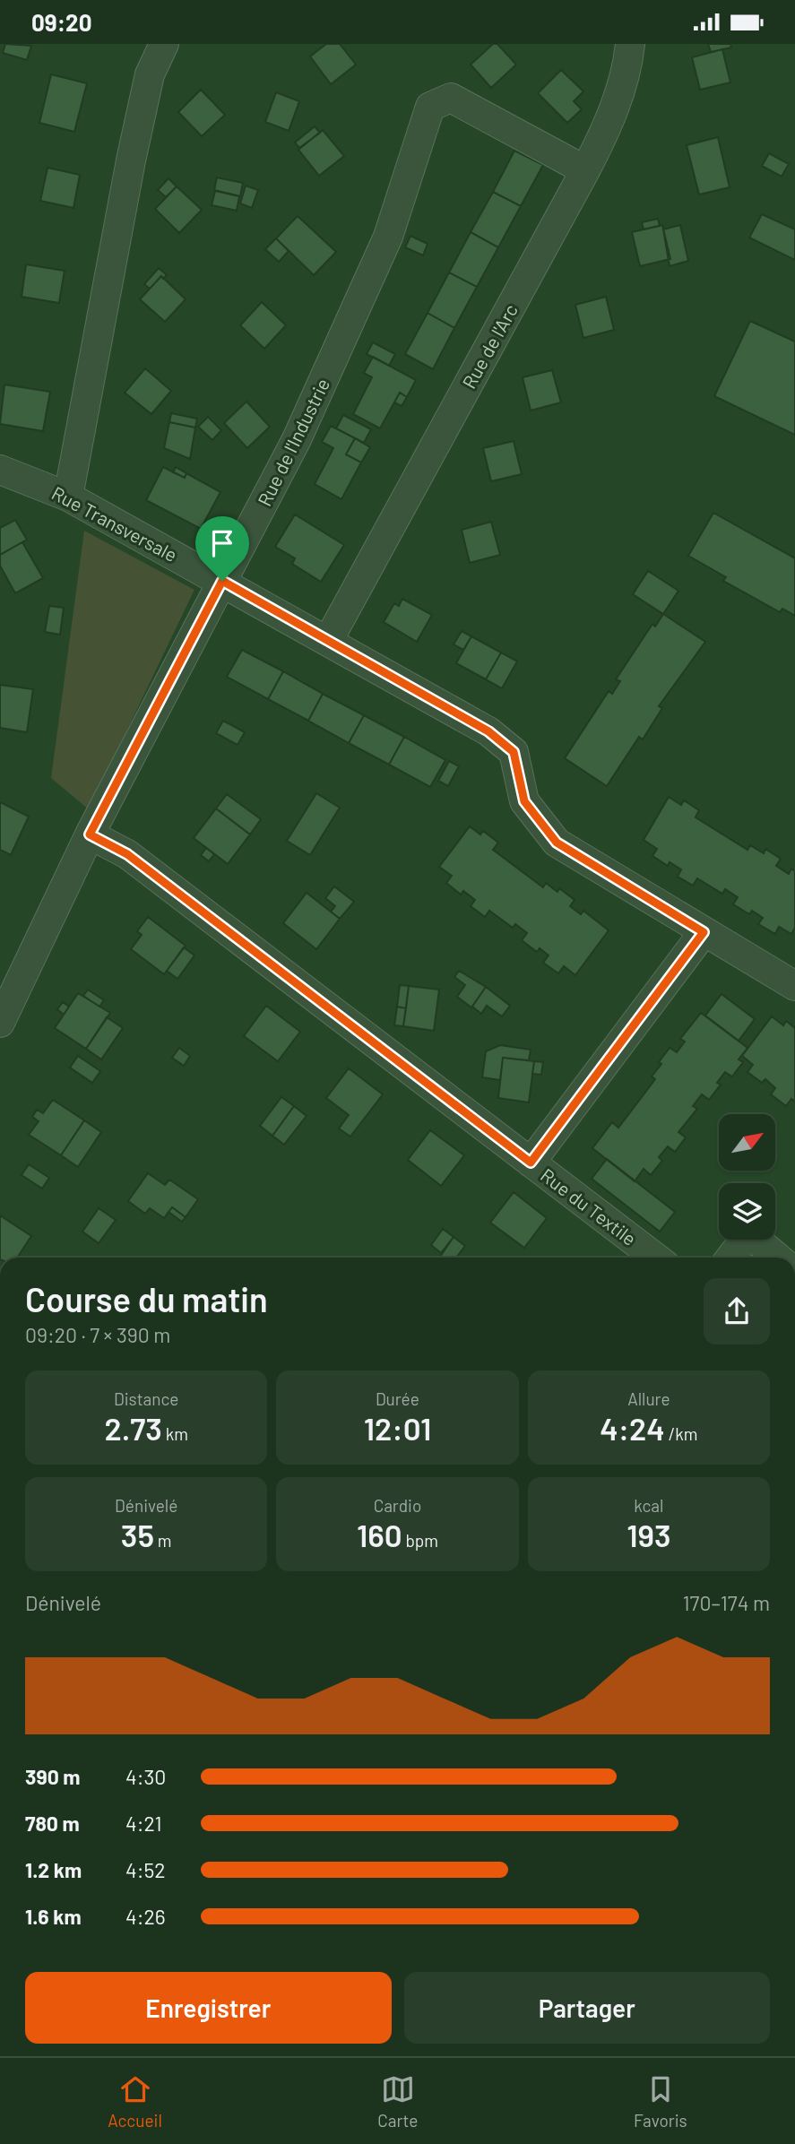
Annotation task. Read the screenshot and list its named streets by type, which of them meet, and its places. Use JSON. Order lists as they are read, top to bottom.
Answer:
{
  "streets": {
    "street": [
      "Rue de l'Arc",
      "Rue de l'Industrie",
      "Rue Transversale",
      "Rue du Textile"
    ]
  },
  "crossings": [
    ["Rue de l'Arc", "Rue de l'Industrie"],
    ["Rue de l'Arc", "Rue Transversale"],
    ["Rue de l'Industrie", "Rue Transversale"],
    ["Rue de l'Industrie", "Rue du Textile"]
  ],
  "north": "top right",
  "page": {
    "status": "09:20",
    "heading": ["Course du matin", "09:20 · 7 × 390 m"],
    "stats": [
      ["Distance", "2.73 km"],
      ["Durée", "12:01"],
      ["Allure", "4:24 /km"],
      ["Dénivelé", "35 m"],
      ["Cardio", "160 bpm"],
      ["kcal", "193"]
    ],
    "chart": ["Dénivelé", "170–174 m"],
    "list": [
      {
        "name": "390 m",
        "note": "4:30"
      },
      {
        "name": "780 m",
        "note": "4:21"
      },
      {
        "name": "1.2 km",
        "note": "4:52"
      },
      {
        "name": "1.6 km",
        "note": "4:26"
      }
    ],
    "buttons": ["Enregistrer", "Partager"],
    "tabs": ["Accueil", "Carte", "Favoris"]
  }
}
